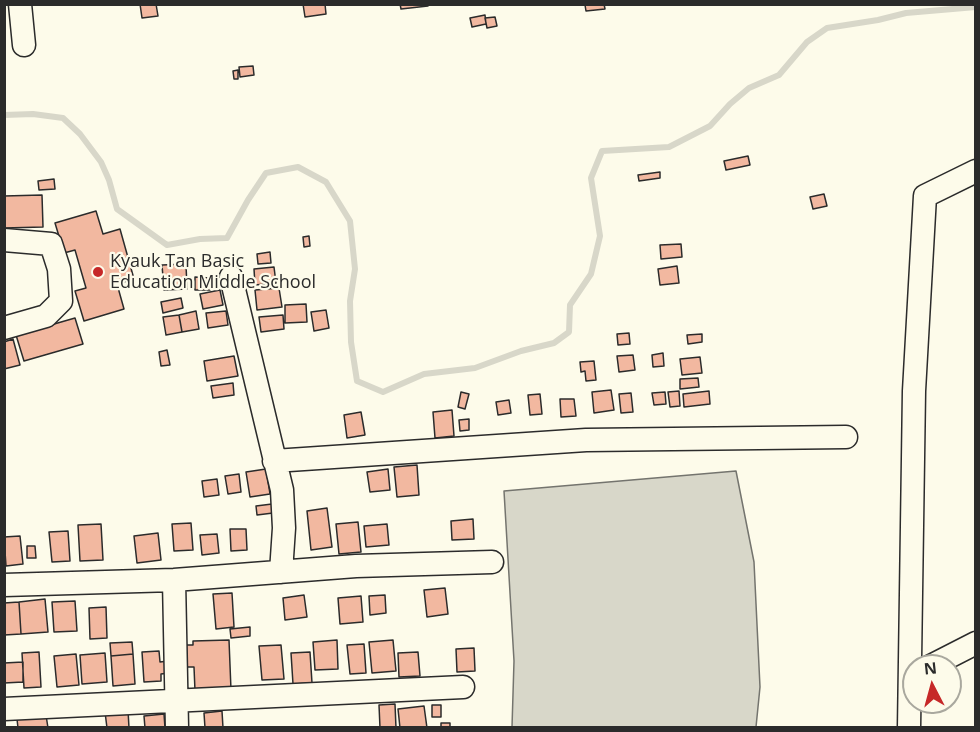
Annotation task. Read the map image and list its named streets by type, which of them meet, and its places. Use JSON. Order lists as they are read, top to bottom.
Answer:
{
  "places": ["Kyauk Tan Basic Education Middle School"],
  "north": "top"
}
